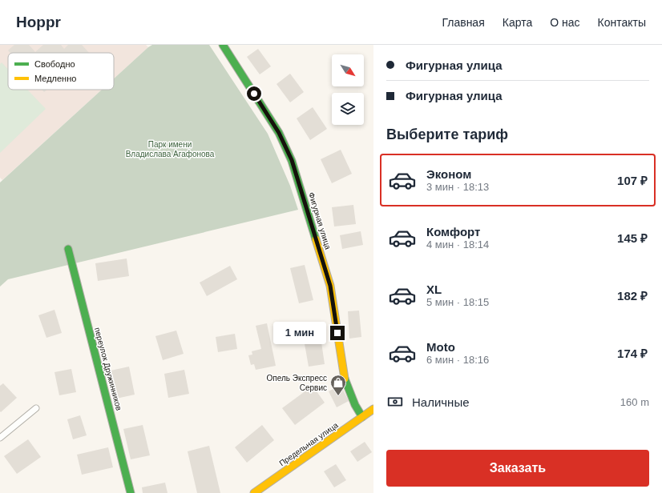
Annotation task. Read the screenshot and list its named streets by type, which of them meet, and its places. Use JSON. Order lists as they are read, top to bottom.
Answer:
{
  "streets": {
    "street": ["Фигурная улица", "переулок Дружинников", "Предельная улица"]
  },
  "crossings": [
    ["Фигурная улица", "Предельная улица"]
  ],
  "parks": ["Парк имени Владислава Агафонова"],
  "places": {
    "shop": ["Опель Экспресс Сервис"]
  },
  "legend": ["Свободно", "Медленно"],
  "north": "bottom right",
  "page": {
    "header": "Hoppr",
    "nav": [
      "Главная",
      "Карта",
      "О нас",
      "Контакты"
    ],
    "banner": ["Фигурная улица", "Фигурная улица"],
    "heading": "Выберите тариф",
    "list": [
      {
        "name": "Эконом",
        "note": "3 мин · 18:13",
        "value": "107 ₽"
      },
      {
        "name": "Комфорт",
        "note": "4 мин · 18:14",
        "value": "145 ₽"
      },
      {
        "name": "XL",
        "note": "5 мин · 18:15",
        "value": "182 ₽"
      },
      {
        "name": "Moto",
        "note": "6 мин · 18:16",
        "value": "174 ₽"
      }
    ],
    "bubble": "1 мин",
    "pay": ["Наличные", "160 m"],
    "buttons": "Заказать"
  }
}
